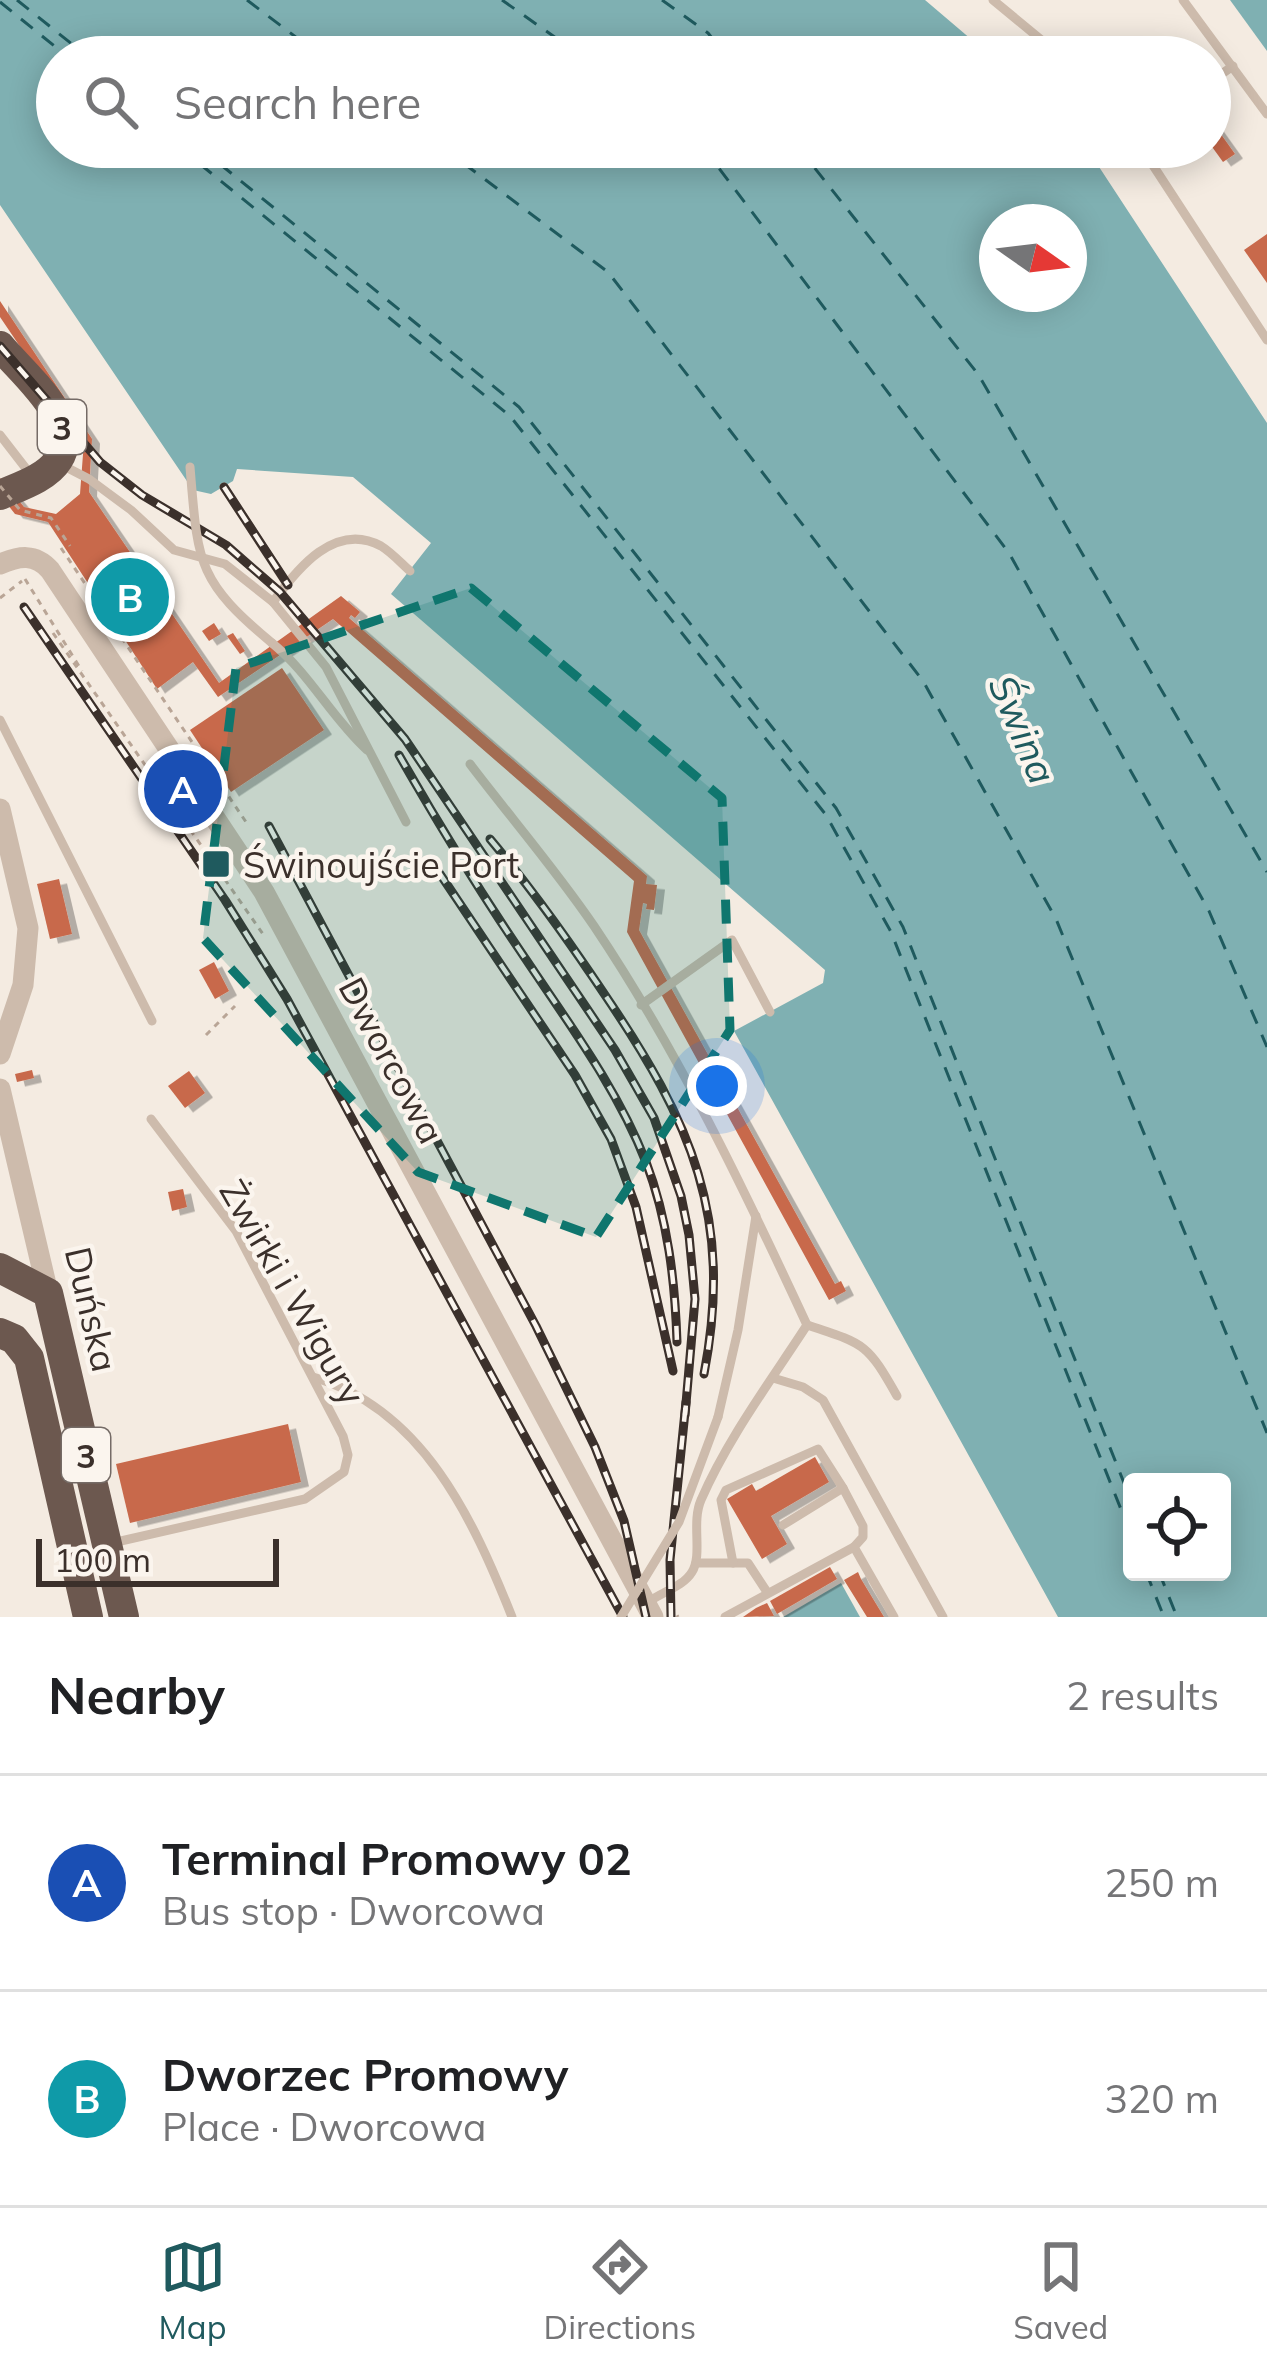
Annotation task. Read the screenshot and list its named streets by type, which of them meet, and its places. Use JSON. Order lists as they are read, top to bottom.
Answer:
{
  "streets": {
    "highway": ["3", "Duńska"],
    "street": ["Dworcowa"],
    "lane": ["Żwirki i Wigury"]
  },
  "crossings": [
    ["Żwirki i Wigury", "Duńska"]
  ],
  "water": ["Świna"],
  "places": {
    "transit": ["Świnoujście Port"]
  },
  "scale_bar": "100 m",
  "north": "right",
  "page": {
    "search": "Search here",
    "pins": ["B", "A"],
    "scale": "100 m",
    "heading": ["Nearby", "2 results"],
    "list": [
      {
        "mark": "A",
        "name": "Terminal Promowy 02",
        "note": "Bus stop · Dworcowa",
        "value": "250 m"
      },
      {
        "mark": "B",
        "name": "Dworzec Promowy",
        "note": "Place · Dworcowa",
        "value": "320 m"
      }
    ],
    "nav": ["Map", "Directions", "Saved"]
  }
}
